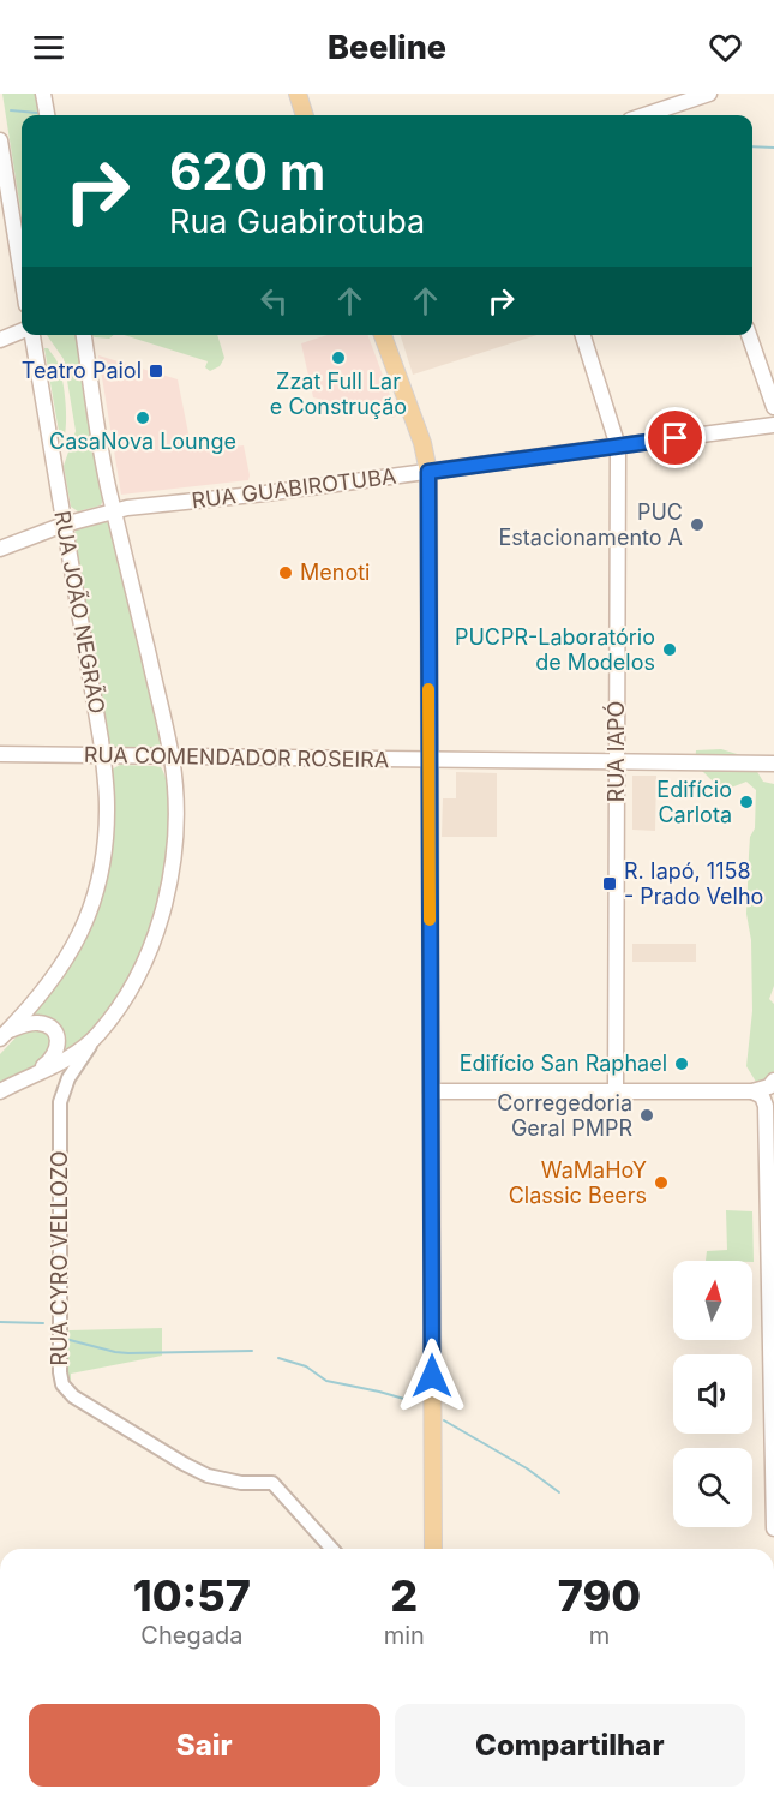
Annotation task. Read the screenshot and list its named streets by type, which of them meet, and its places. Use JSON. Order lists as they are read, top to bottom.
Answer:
{
  "streets": {
    "main road": [
      "RUA GUABIROTUBA",
      "RUA JOÃO NEGRÃO",
      "RUA IAPÓ",
      "RUA COMENDADOR ROSEIRA"
    ],
    "street": ["RUA CYRO VELLOZO"]
  },
  "crossings": [
    ["RUA GUABIROTUBA", "RUA JOÃO NEGRÃO"],
    ["RUA GUABIROTUBA", "RUA IAPÓ"],
    ["RUA JOÃO NEGRÃO", "RUA COMENDADOR ROSEIRA"],
    ["RUA IAPÓ", "RUA COMENDADOR ROSEIRA"]
  ],
  "places": {
    "other": [
      "Zzat Full Lar e Construção",
      "CasaNova Lounge",
      "PUC Estacionamento A",
      "Menoti",
      "PUCPR-Laboratório de Modelos",
      "Edifício Carlota",
      "Edifício San Raphael",
      "Corregedoria Geral PMPR",
      "WaMaHoY Classic Beers"
    ],
    "transit": ["Teatro Paiol", "R. Iapó, 1158 - Prado Velho"]
  },
  "north": "top",
  "page": {
    "header": "Beeline",
    "turn": ["620 m", "Rua Guabirotuba"],
    "eta": [
      "10:57",
      "Chegada",
      "2",
      "min",
      "790",
      "m"
    ],
    "buttons": ["Sair", "Compartilhar"]
  }
}
